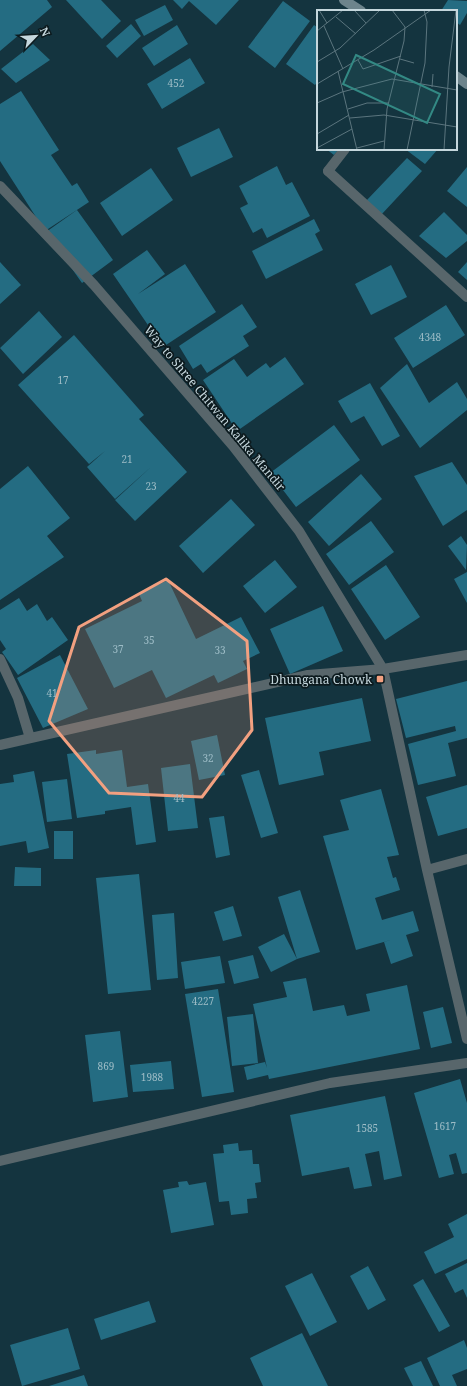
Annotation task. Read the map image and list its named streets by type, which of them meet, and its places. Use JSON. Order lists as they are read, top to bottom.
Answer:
{
  "streets": {
    "street": ["Way to Shree Chitwan Kalika Mandir"]
  },
  "places": {
    "transit": ["Dhungana Chowk"]
  },
  "house_numbers": [
    "452",
    "4348",
    "17",
    "21",
    "23",
    "35",
    "37",
    "33",
    "41",
    "32",
    "44",
    "4227",
    "869",
    "1988",
    "1617",
    "1585"
  ],
  "north": "top right"
}
